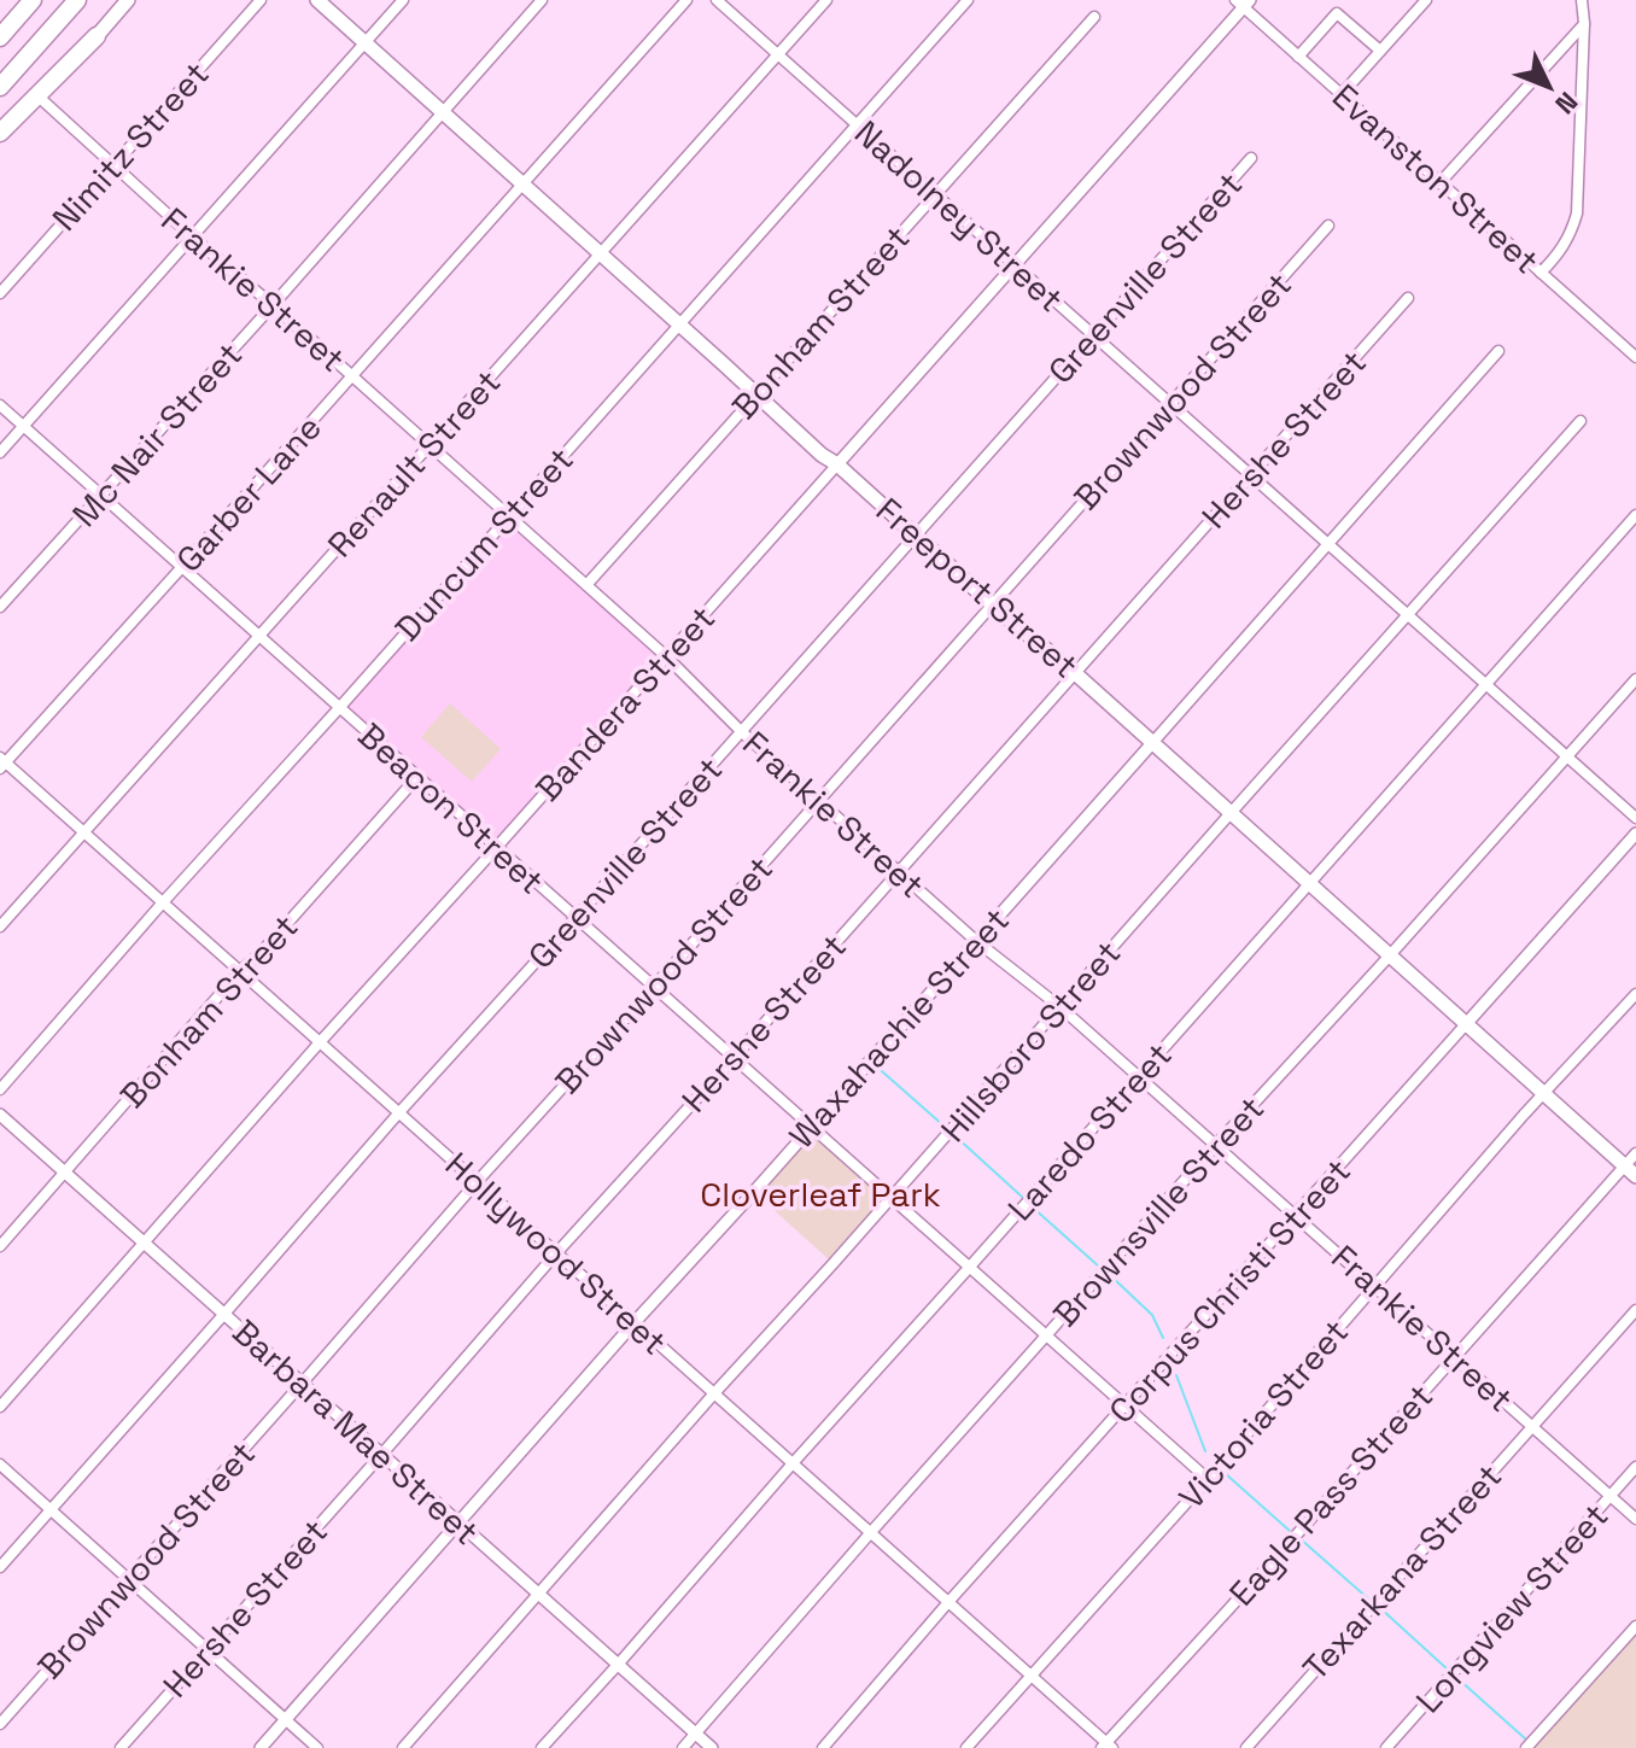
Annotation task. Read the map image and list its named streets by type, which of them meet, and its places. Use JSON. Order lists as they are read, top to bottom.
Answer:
{
  "streets": {
    "main road": ["Freeport Street"],
    "street": [
      "Nimitz Street",
      "Evanston Street",
      "Nadolney Street",
      "Greenville Street",
      "Frankie Street",
      "Bonham Street",
      "Brownwood Street",
      "Mc Nair Street",
      "Hershe Street",
      "Renault Street",
      "Garber Lane",
      "Duncum Street",
      "Bandera Street",
      "Beacon Street",
      "Waxahachie Street",
      "Hillsboro Street",
      "Laredo Street",
      "Brownsville Street",
      "Hollywood Street",
      "Corpus Christi Street",
      "Victoria Street",
      "Barbara Mae Street",
      "Eagle Pass Street",
      "Texarkana Street",
      "Longview Street"
    ]
  },
  "crossings": [
    ["Nimitz Street", "Frankie Street"],
    ["Evanston Street", "Bandera Street"],
    ["Nadolney Street", "Greenville Street"],
    ["Nadolney Street", "Bonham Street"],
    ["Nadolney Street", "Brownwood Street"],
    ["Nadolney Street", "Hershe Street"],
    ["Nadolney Street", "Renault Street"],
    ["Nadolney Street", "Duncum Street"],
    ["Nadolney Street", "Bandera Street"],
    ["Nadolney Street", "Waxahachie Street"],
    ["Nadolney Street", "Hillsboro Street"],
    ["Nadolney Street", "Laredo Street"],
    ["Nadolney Street", "Brownsville Street"],
    ["Greenville Street", "Frankie Street"],
    ["Greenville Street", "Freeport Street"],
    ["Greenville Street", "Beacon Street"],
    ["Greenville Street", "Hollywood Street"],
    ["Greenville Street", "Barbara Mae Street"],
    ["Frankie Street", "Bonham Street"],
    ["Frankie Street", "Brownwood Street"],
    ["Frankie Street", "Mc Nair Street"],
    ["Frankie Street", "Hershe Street"],
    ["Frankie Street", "Renault Street"],
    ["Frankie Street", "Garber Lane"],
    ["Frankie Street", "Duncum Street"],
    ["Frankie Street", "Bandera Street"],
    ["Frankie Street", "Waxahachie Street"],
    ["Frankie Street", "Hillsboro Street"],
    ["Frankie Street", "Laredo Street"],
    ["Frankie Street", "Brownsville Street"],
    ["Frankie Street", "Corpus Christi Street"],
    ["Frankie Street", "Victoria Street"],
    ["Frankie Street", "Eagle Pass Street"],
    ["Frankie Street", "Texarkana Street"],
    ["Frankie Street", "Longview Street"],
    ["Bonham Street", "Freeport Street"],
    ["Bonham Street", "Beacon Street"],
    ["Bonham Street", "Hollywood Street"],
    ["Bonham Street", "Barbara Mae Street"],
    ["Brownwood Street", "Freeport Street"],
    ["Brownwood Street", "Beacon Street"],
    ["Brownwood Street", "Hollywood Street"],
    ["Brownwood Street", "Barbara Mae Street"],
    ["Mc Nair Street", "Freeport Street"],
    ["Mc Nair Street", "Beacon Street"],
    ["Hershe Street", "Freeport Street"],
    ["Hershe Street", "Beacon Street"],
    ["Hershe Street", "Hollywood Street"],
    ["Hershe Street", "Barbara Mae Street"],
    ["Renault Street", "Freeport Street"],
    ["Renault Street", "Beacon Street"],
    ["Renault Street", "Hollywood Street"],
    ["Garber Lane", "Freeport Street"],
    ["Garber Lane", "Beacon Street"],
    ["Garber Lane", "Hollywood Street"],
    ["Duncum Street", "Freeport Street"],
    ["Duncum Street", "Beacon Street"],
    ["Duncum Street", "Hollywood Street"],
    ["Freeport Street", "Bandera Street"],
    ["Freeport Street", "Waxahachie Street"],
    ["Freeport Street", "Hillsboro Street"],
    ["Freeport Street", "Laredo Street"],
    ["Freeport Street", "Brownsville Street"],
    ["Freeport Street", "Corpus Christi Street"],
    ["Freeport Street", "Victoria Street"],
    ["Freeport Street", "Eagle Pass Street"],
    ["Bandera Street", "Beacon Street"],
    ["Bandera Street", "Hollywood Street"],
    ["Bandera Street", "Barbara Mae Street"],
    ["Beacon Street", "Waxahachie Street"],
    ["Beacon Street", "Hillsboro Street"],
    ["Beacon Street", "Laredo Street"],
    ["Beacon Street", "Brownsville Street"],
    ["Beacon Street", "Corpus Christi Street"],
    ["Beacon Street", "Victoria Street"],
    ["Waxahachie Street", "Hollywood Street"],
    ["Waxahachie Street", "Barbara Mae Street"],
    ["Hillsboro Street", "Hollywood Street"],
    ["Hillsboro Street", "Barbara Mae Street"],
    ["Laredo Street", "Hollywood Street"],
    ["Laredo Street", "Barbara Mae Street"],
    ["Brownsville Street", "Hollywood Street"],
    ["Brownsville Street", "Barbara Mae Street"],
    ["Hollywood Street", "Corpus Christi Street"],
    ["Hollywood Street", "Victoria Street"],
    ["Hollywood Street", "Eagle Pass Street"]
  ],
  "parks": ["Cloverleaf Park"],
  "north": "bottom right"
}
